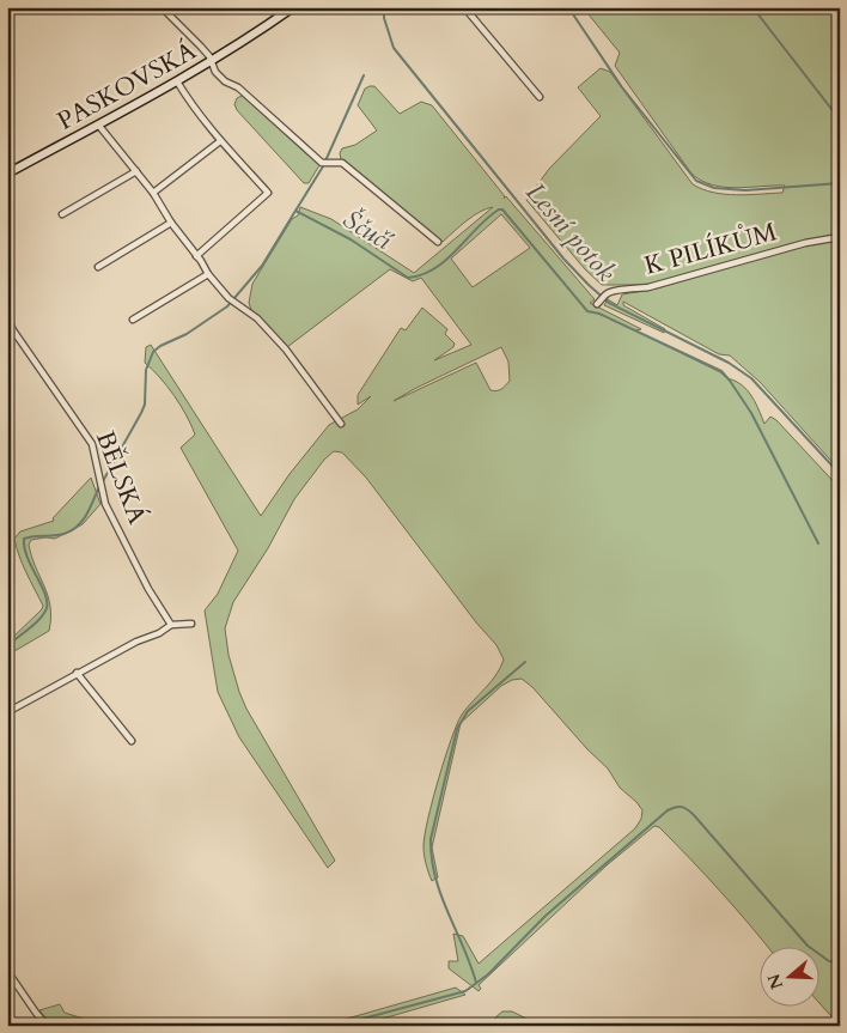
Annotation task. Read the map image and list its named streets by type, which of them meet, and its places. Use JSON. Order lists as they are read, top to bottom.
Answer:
{
  "streets": {
    "street": ["PASKOVSKÁ", "K PILÍKŮM", "BĚLSKÁ"]
  },
  "water": ["Ščučí", "Lesní potok"],
  "north": "left"
}
